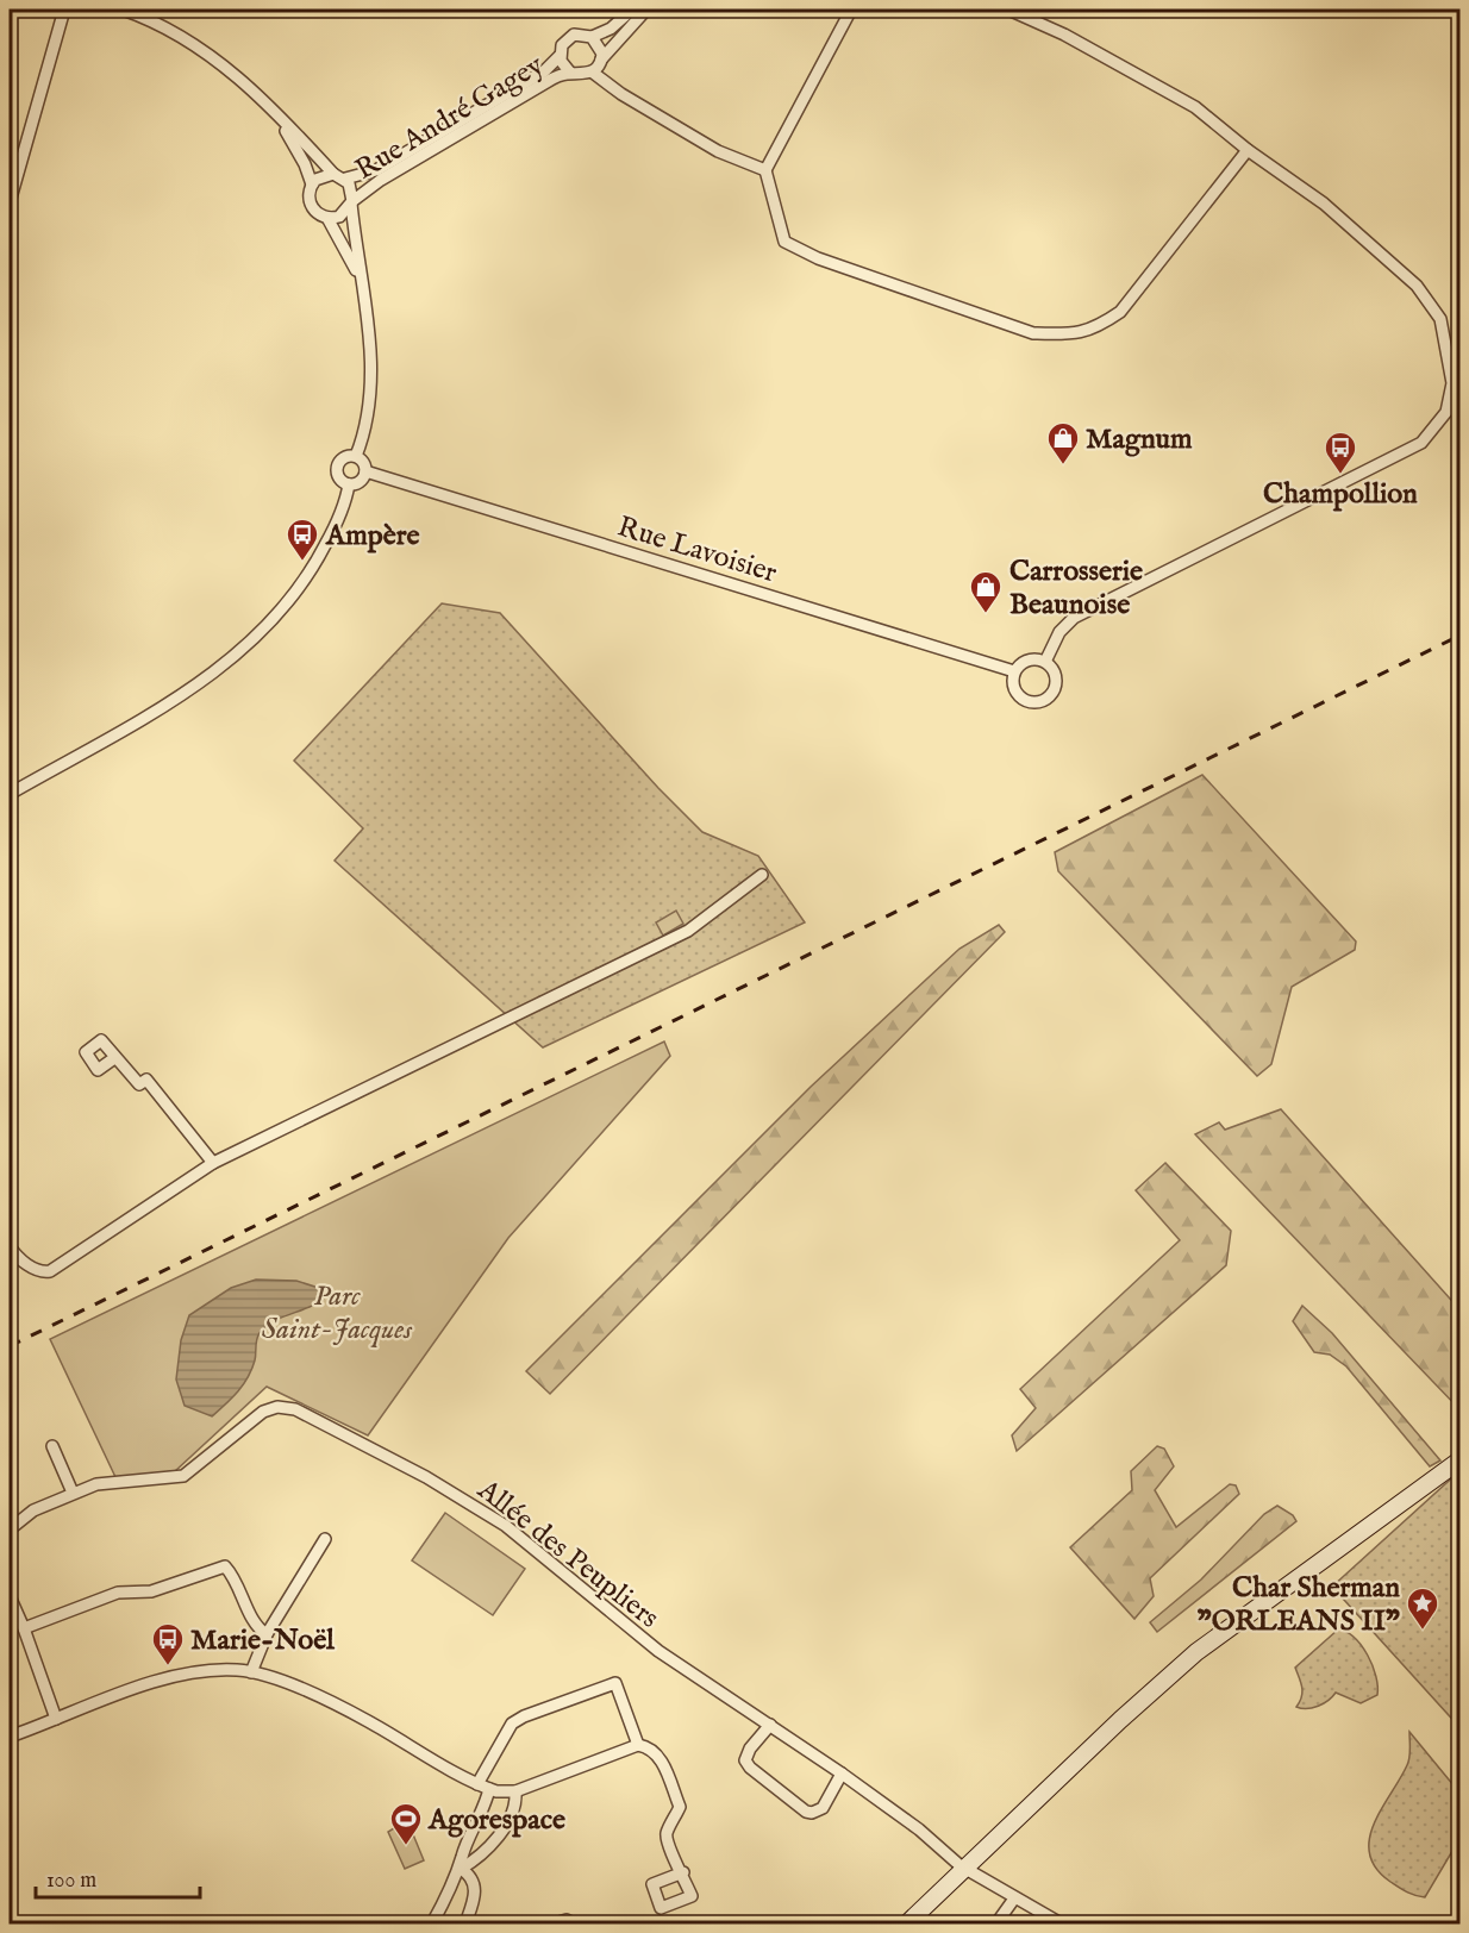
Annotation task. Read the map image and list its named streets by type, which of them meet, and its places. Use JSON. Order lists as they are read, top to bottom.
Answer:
{
  "streets": {
    "street": ["Rue André Gagey", "Rue Lavoisier", "Allée des Peupliers"]
  },
  "parks": ["Parc Saint-Jacques"],
  "places": {
    "shop": ["Magnum", "Carrosserie Beaunoise"],
    "bus stop": ["Champollion", "Ampère", "Marie-Noël"],
    "place": ["Char Sherman \"ORLEANS II\""],
    "sports": ["Agorespace"]
  },
  "scale_bar": "100 m"
}
